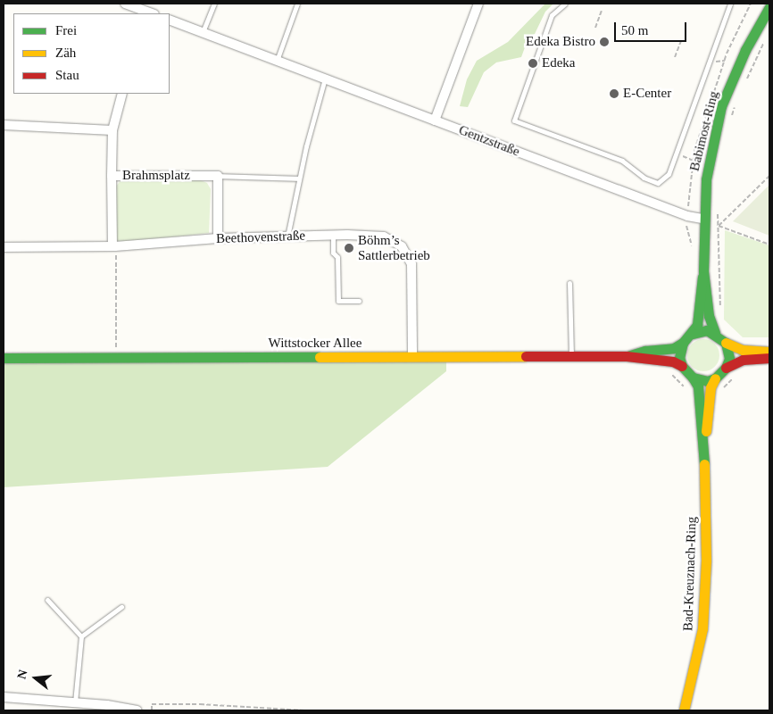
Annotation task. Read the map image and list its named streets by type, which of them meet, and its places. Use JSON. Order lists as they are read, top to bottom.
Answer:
{
  "streets": {
    "main road": ["Babimost-Ring", "Wittstocker Allee", "Bad-Kreuznach-Ring"],
    "street": ["Gentzstraße", "Brahmsplatz", "Beethovenstraße"]
  },
  "crossings": [
    ["Babimost-Ring", "Gentzstraße"],
    ["Babimost-Ring", "Bad-Kreuznach-Ring"],
    ["Brahmsplatz", "Beethovenstraße"],
    ["Beethovenstraße", "Wittstocker Allee"]
  ],
  "places": [
    "Edeka Bistro",
    "Edeka",
    "E-Center",
    "Böhm’s Sattlerbetrieb"
  ],
  "legend": ["Frei", "Zäh", "Stau"],
  "scale_bar": "50 m",
  "north": "left"
}
